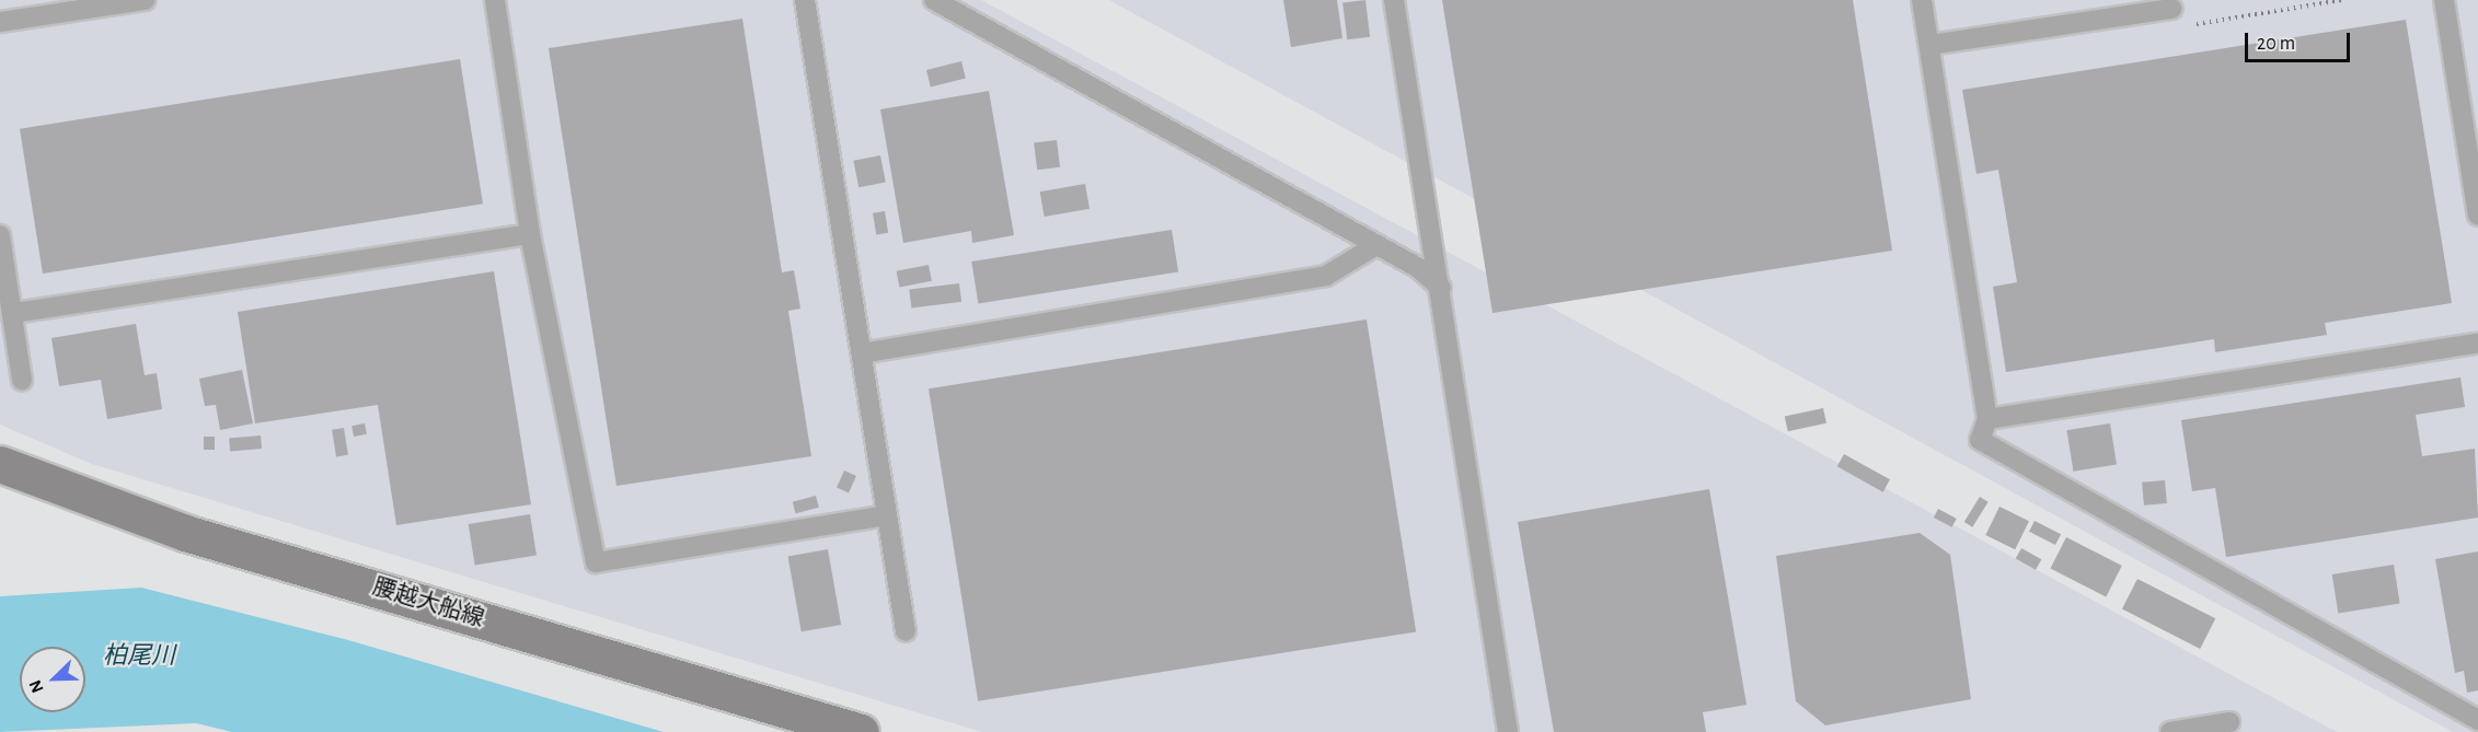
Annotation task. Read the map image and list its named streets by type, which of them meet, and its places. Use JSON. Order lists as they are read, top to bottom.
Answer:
{
  "streets": {
    "main road": ["腰越大船線"]
  },
  "water": ["柏尾川"],
  "scale_bar": "20 m",
  "north": "bottom left"
}
